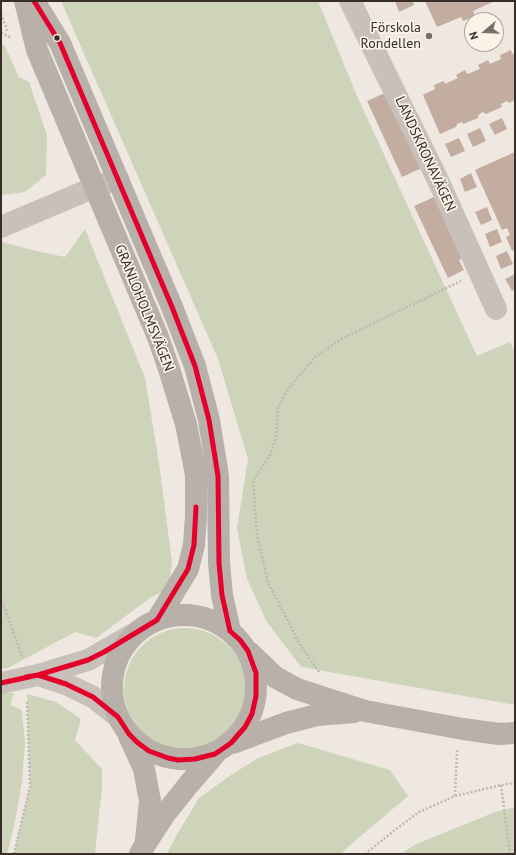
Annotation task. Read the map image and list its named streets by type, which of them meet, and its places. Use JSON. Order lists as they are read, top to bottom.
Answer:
{
  "streets": {
    "street": ["LANDSKRONAVÄGEN", "GRANLOHOLMSVÄGEN"]
  },
  "places": ["Förskola Rondellen"],
  "north": "left"
}
